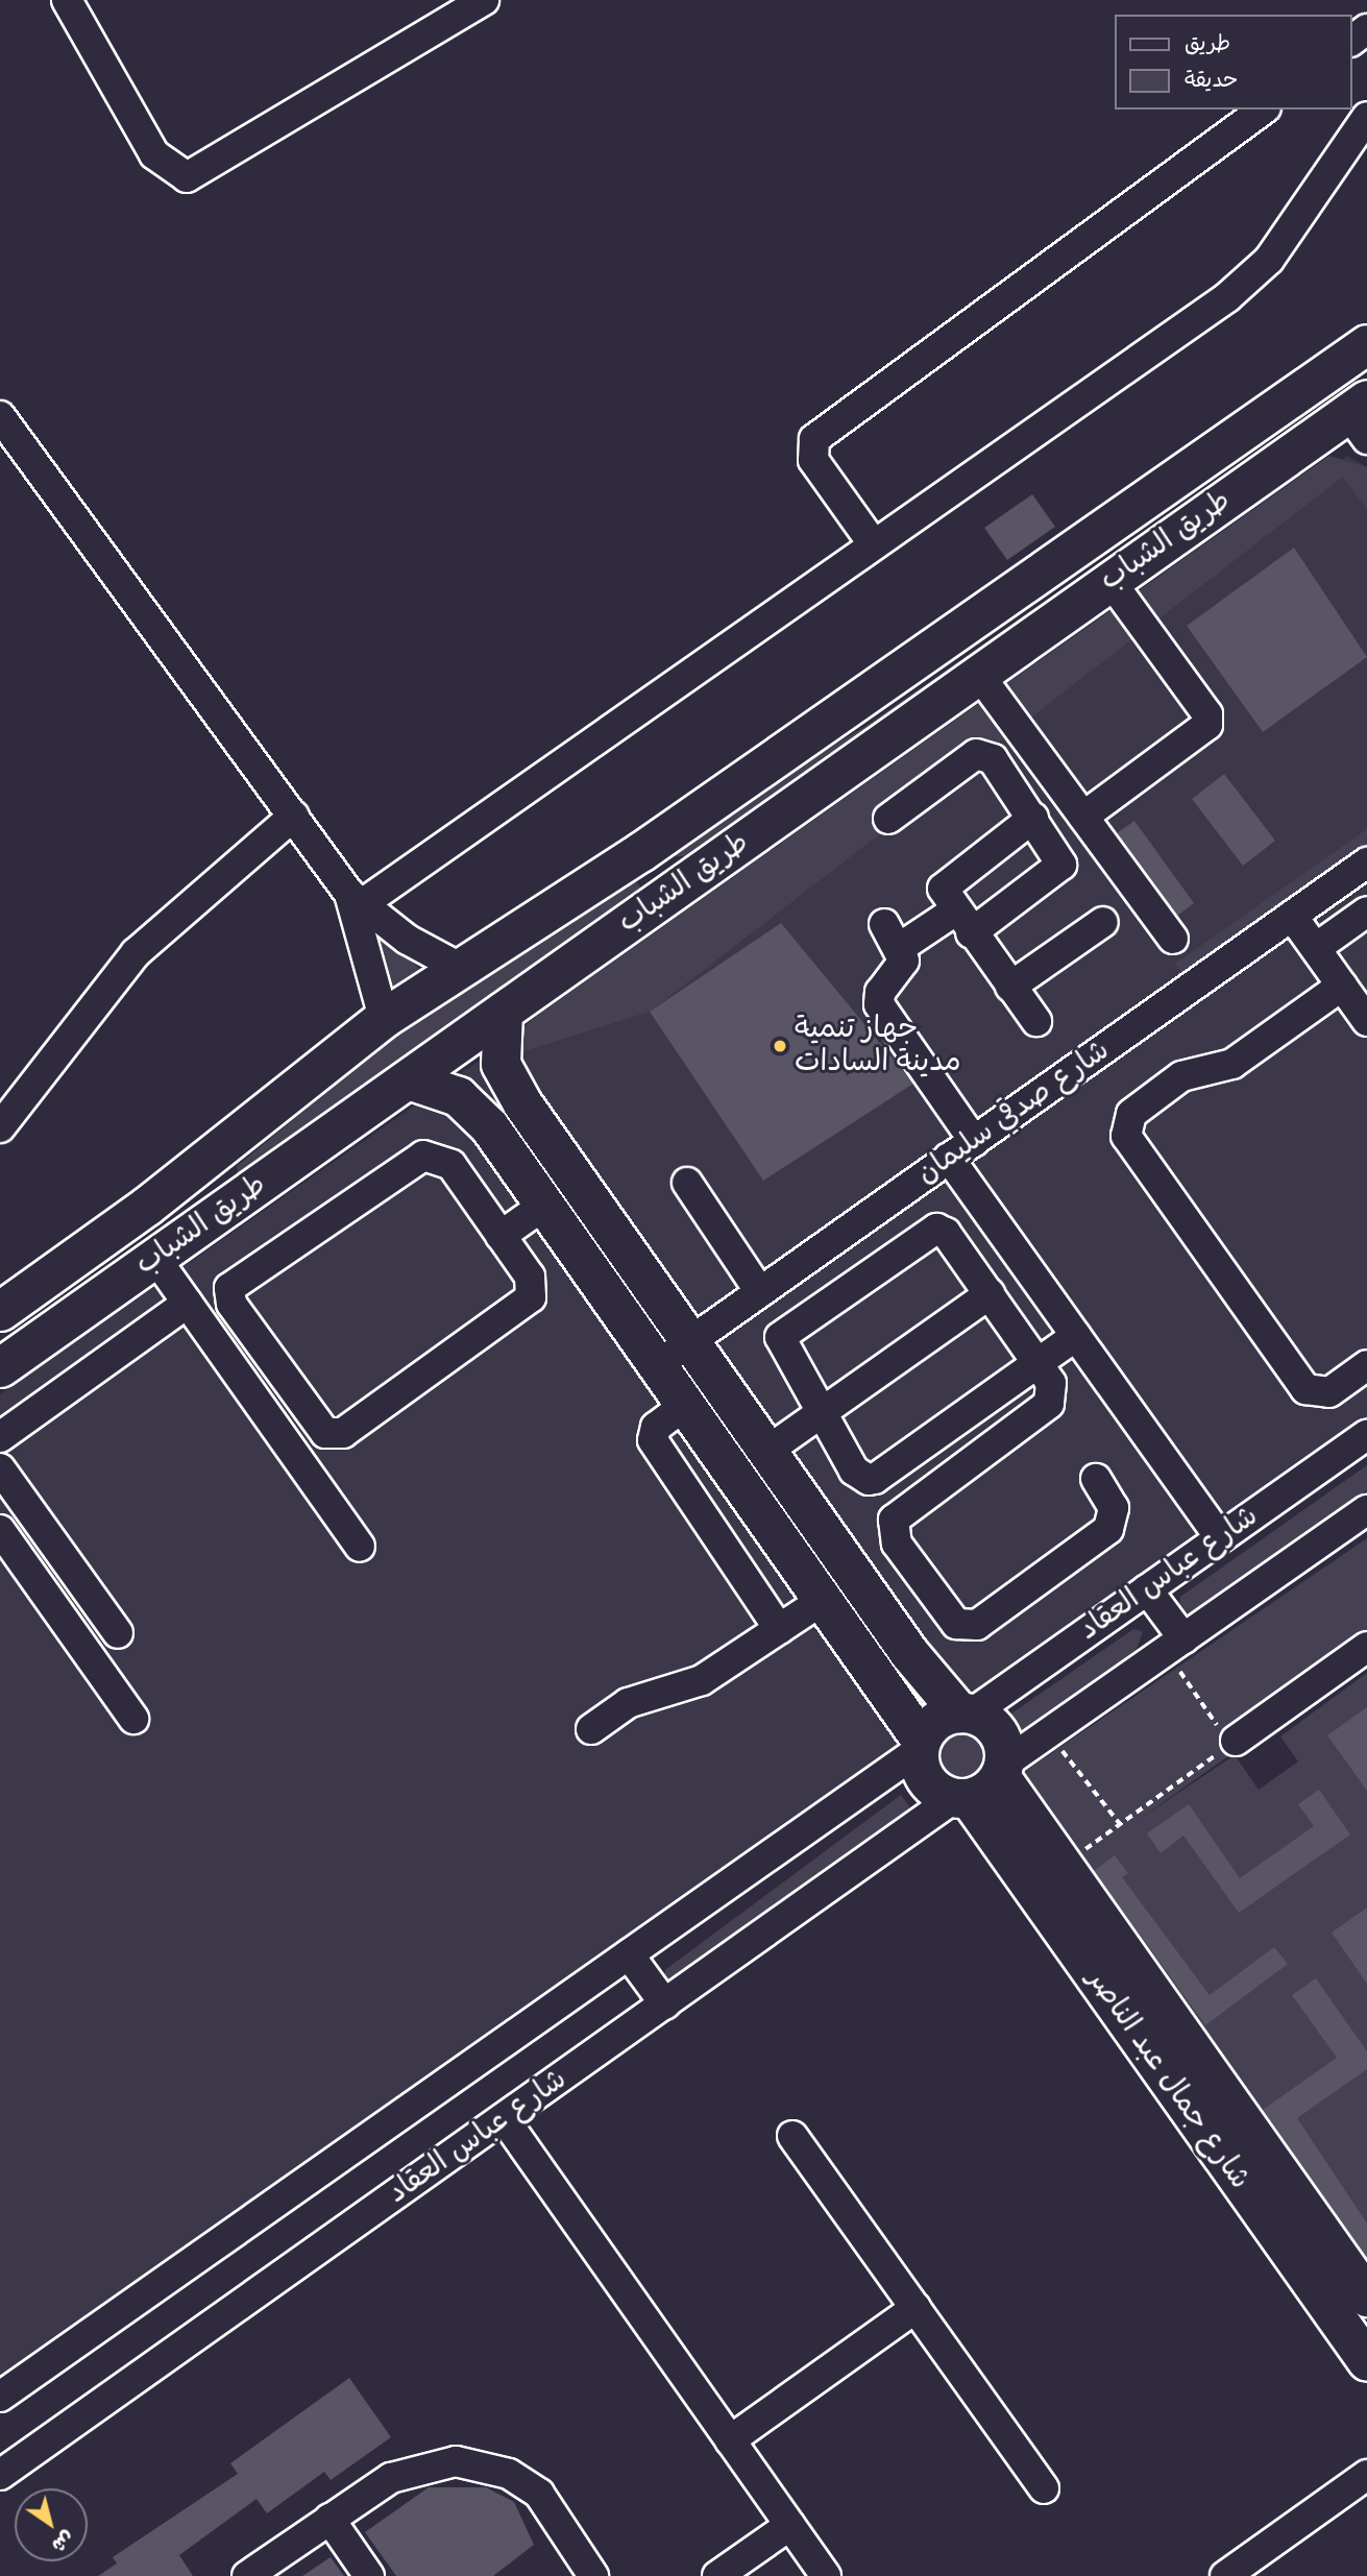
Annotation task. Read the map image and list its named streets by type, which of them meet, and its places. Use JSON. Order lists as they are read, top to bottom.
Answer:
{
  "streets": {
    "main road": ["طريق الشباب", "شارع جمال عبد الناصر"],
    "street": ["شارع صدقي سليمان", "شارع عباس العقاد"]
  },
  "crossings": [
    ["شارع عباس العقاد", "شارع جمال عبد الناصر"]
  ],
  "places": ["جهاز تنمية مدينة السادات"],
  "legend": ["طريق", "حديقة"],
  "north": "bottom right"
}
